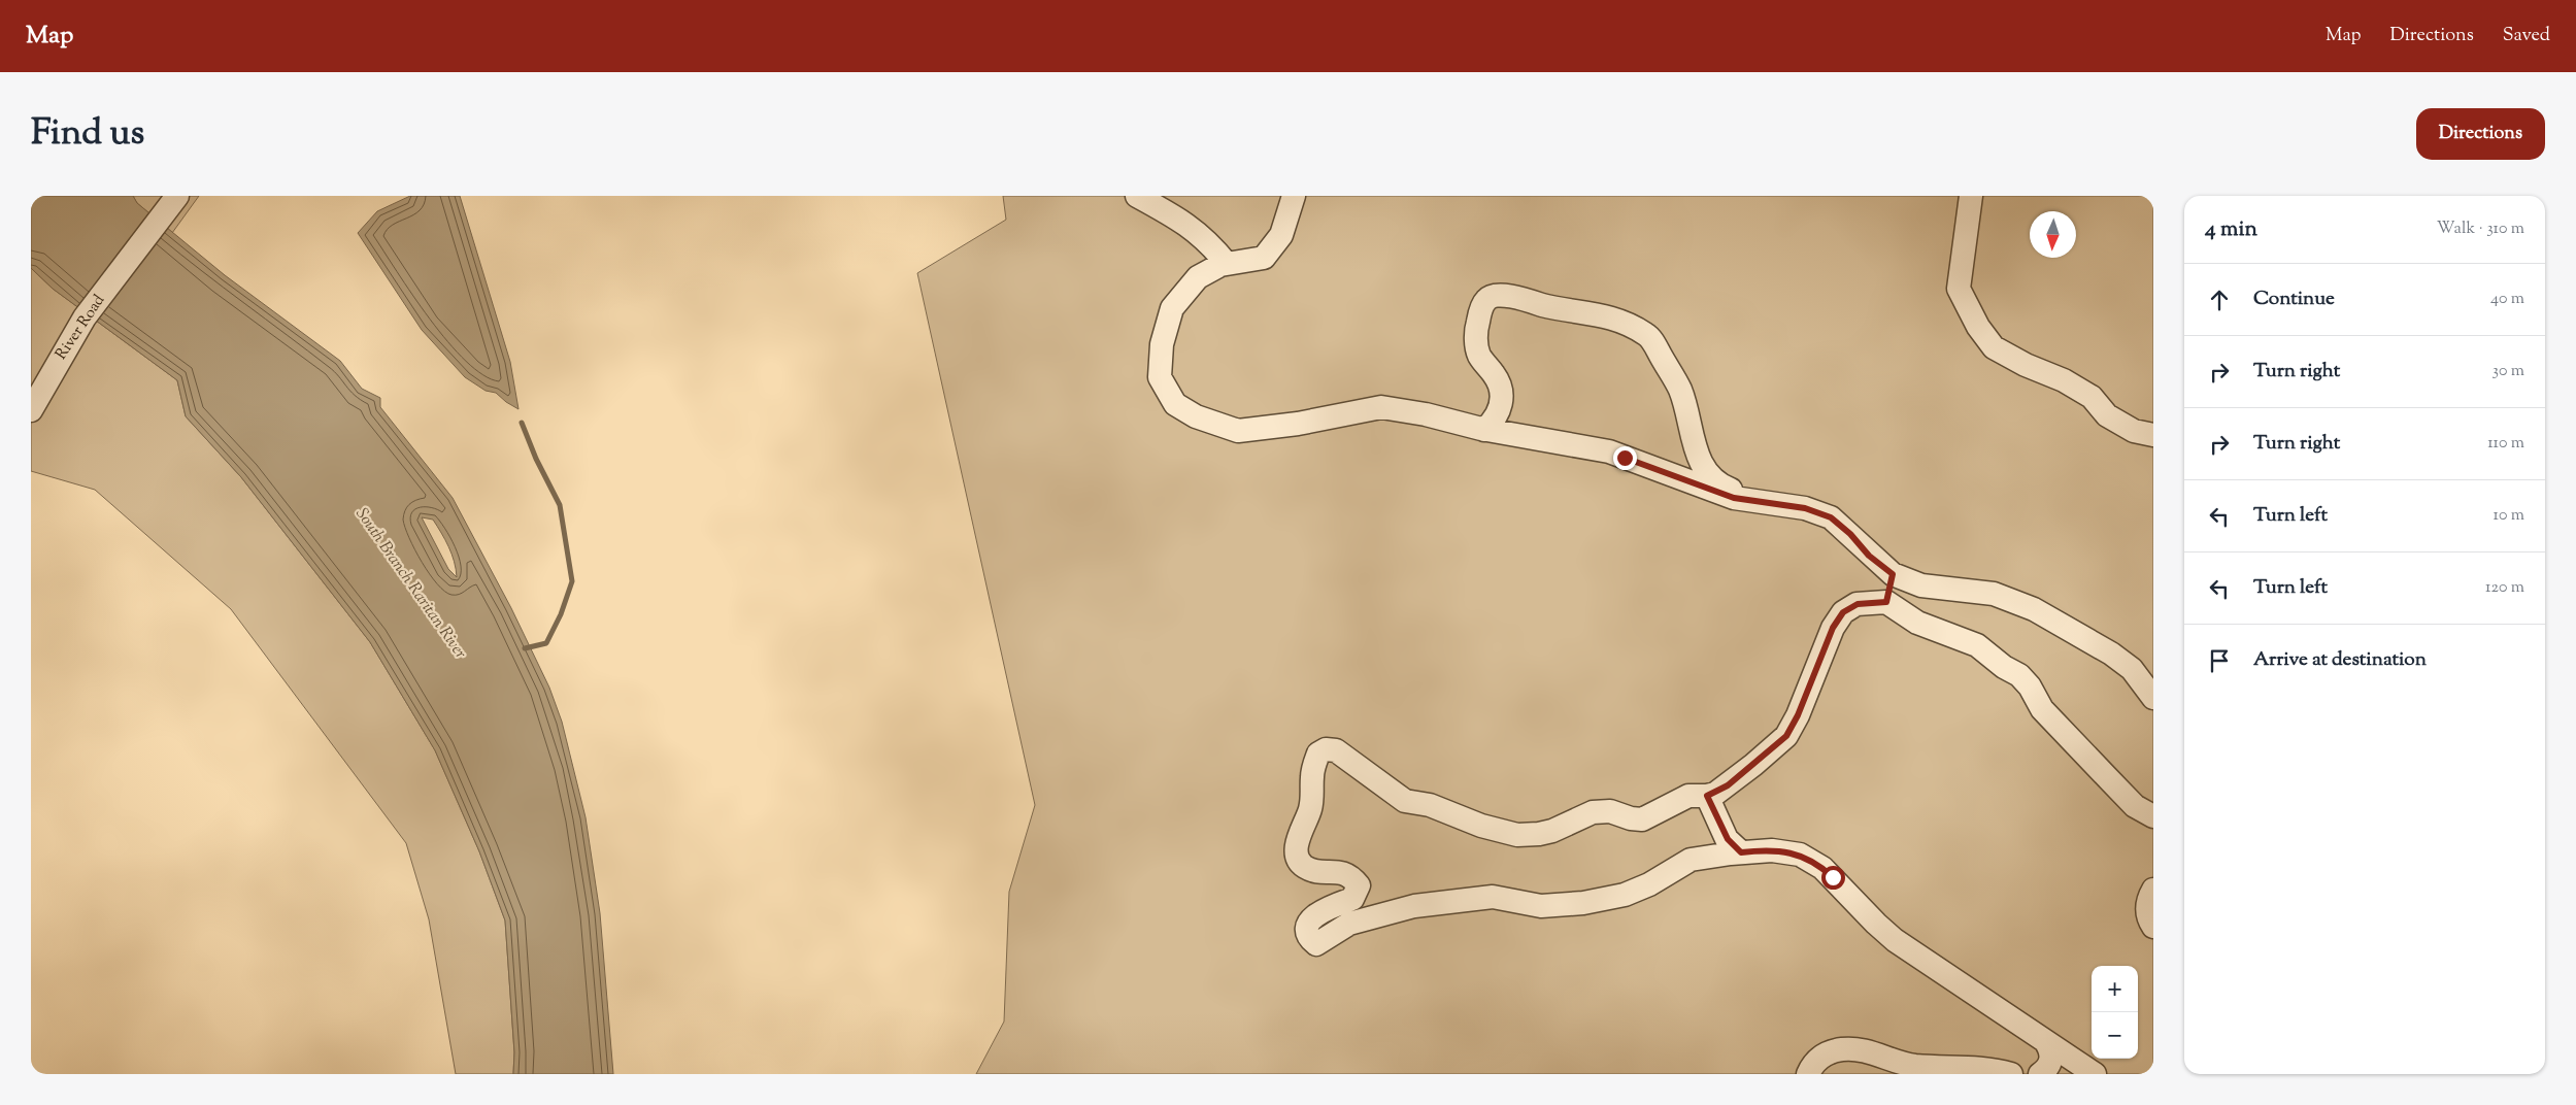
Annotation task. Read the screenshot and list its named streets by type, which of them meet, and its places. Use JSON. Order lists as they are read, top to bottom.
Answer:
{
  "streets": {
    "street": ["River Road"]
  },
  "water": ["South Branch Raritan River"],
  "north": "bottom",
  "page": {
    "header": "Map",
    "nav": ["Map", "Directions", "Saved"],
    "title": "Find us",
    "buttons": "Directions",
    "heading": ["4 min", "Walk · 310 m"],
    "list": [
      ["Continue", "40 m"],
      ["Turn right", "30 m"],
      ["Turn right", "110 m"],
      ["Turn left", "10 m"],
      ["Turn left", "120 m"],
      "Arrive at destination"
    ],
    "map_buttons": ["+", "−"]
  }
}
